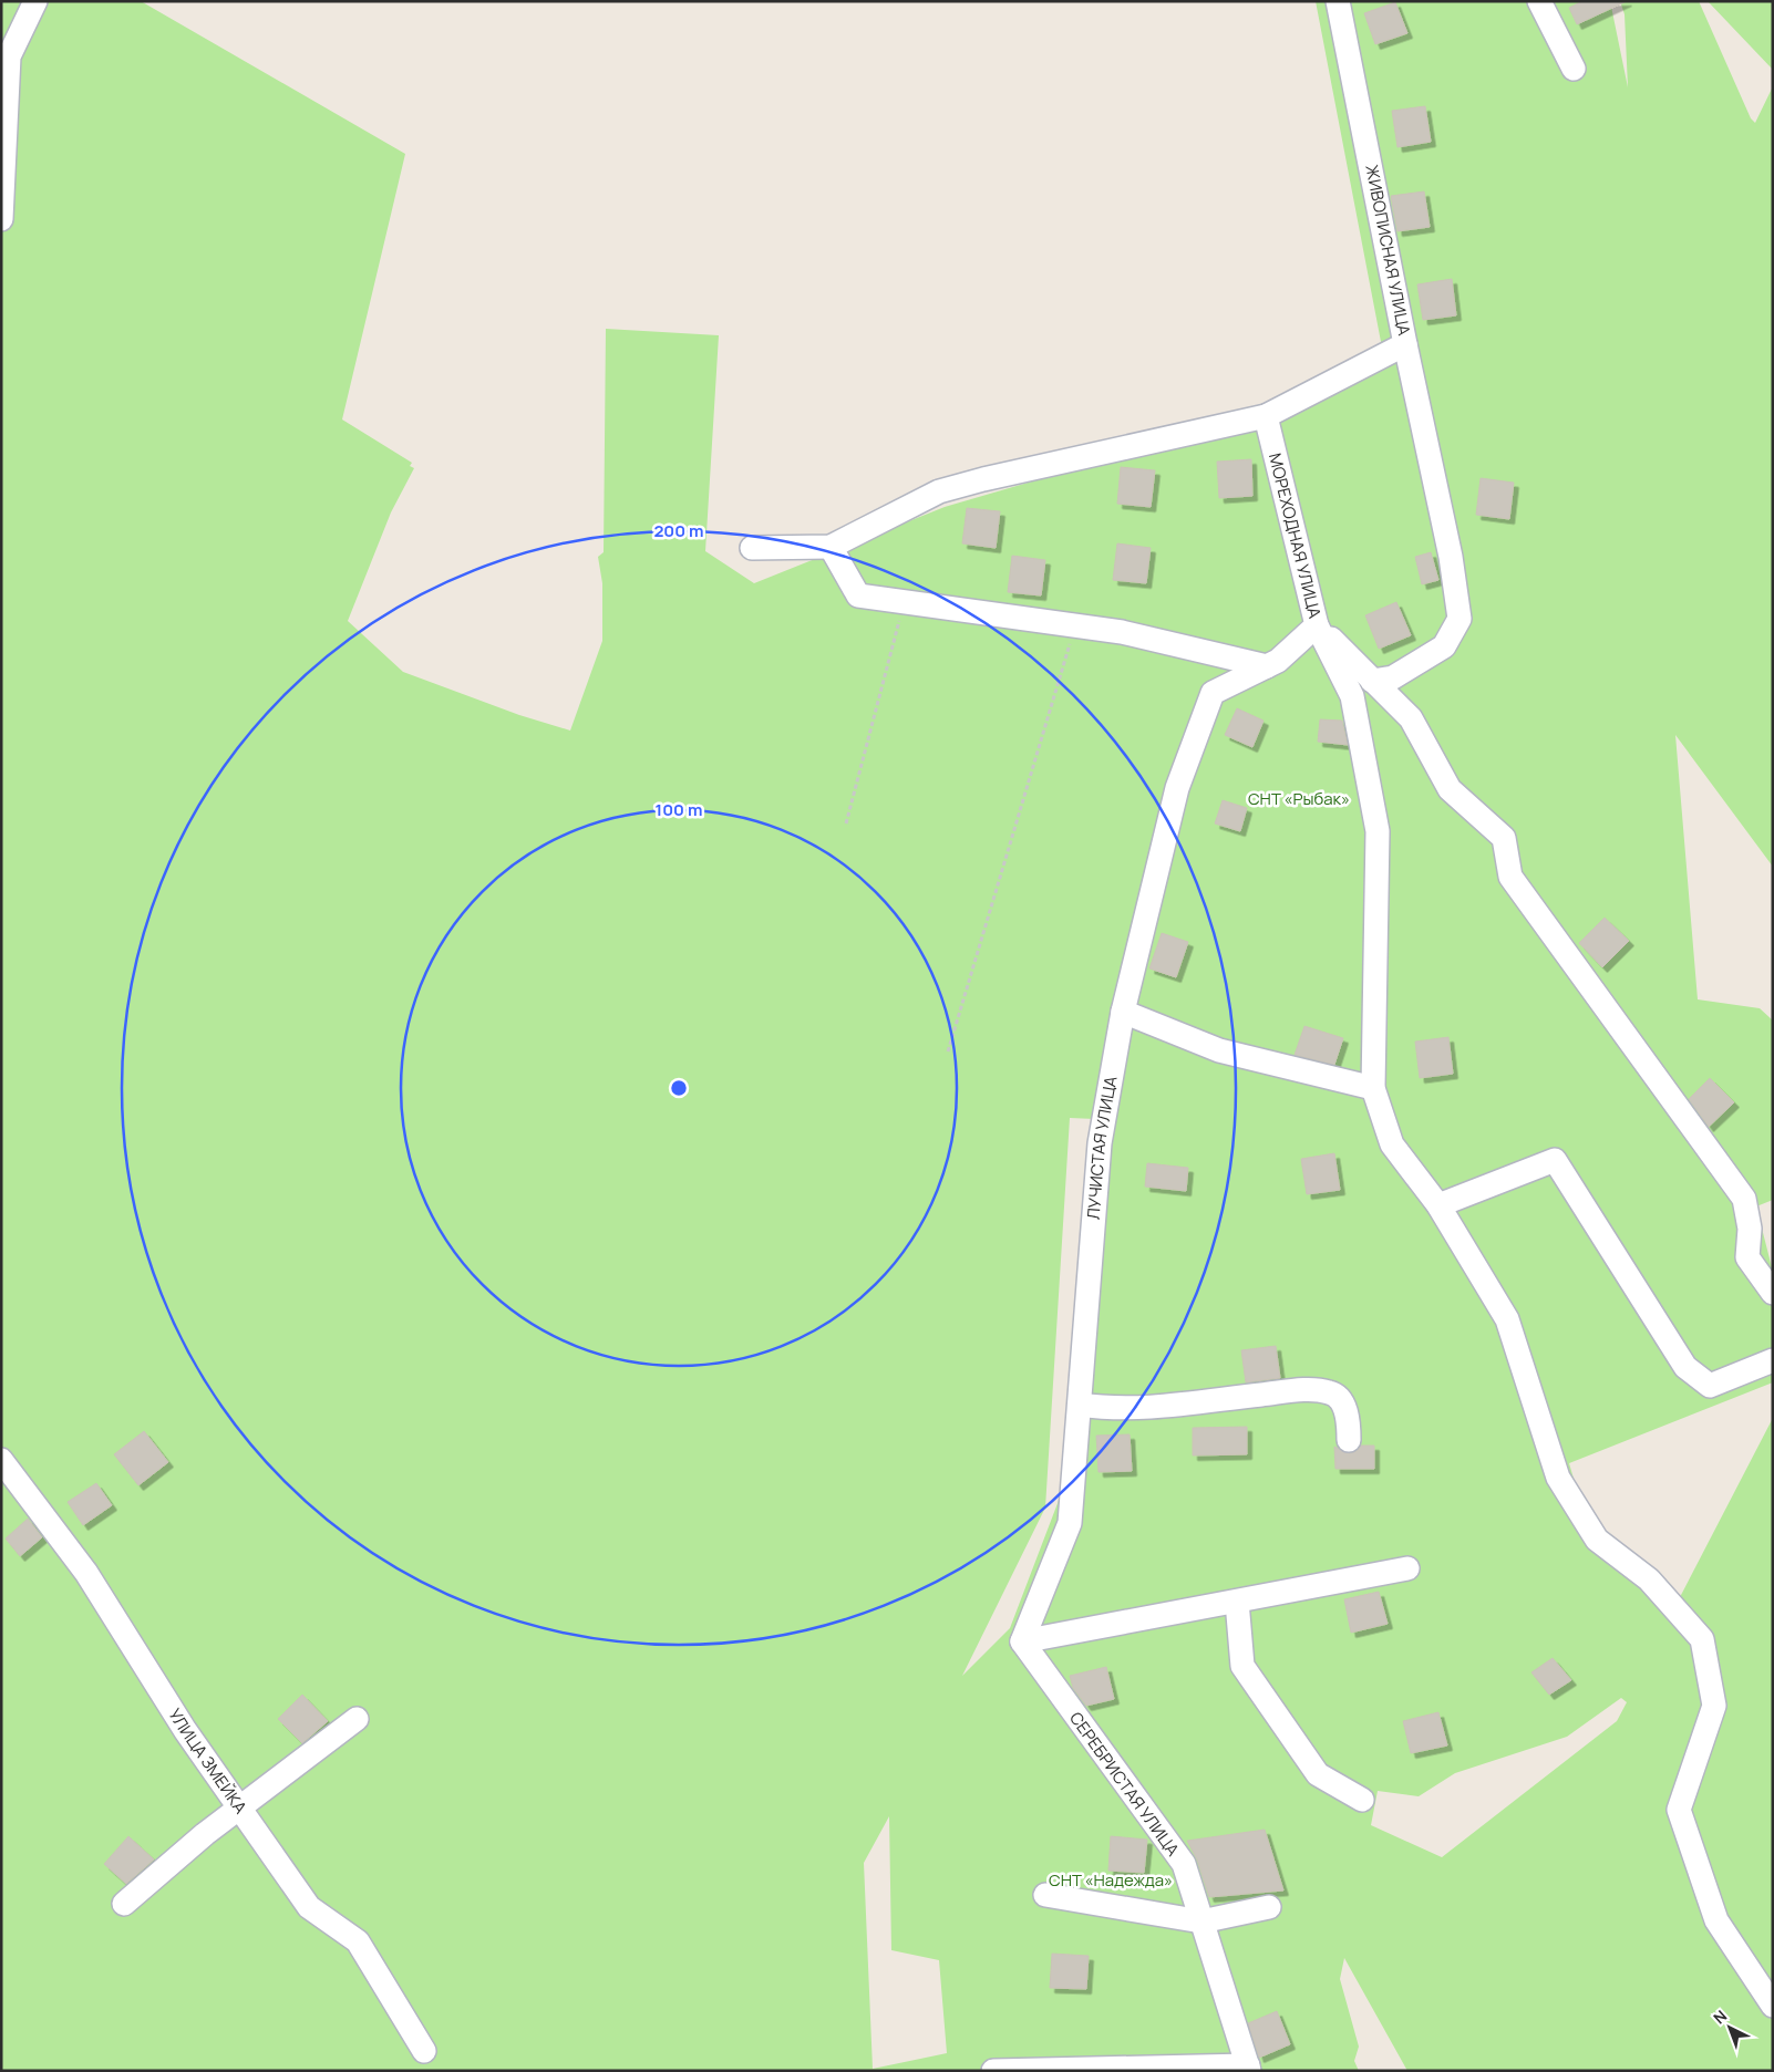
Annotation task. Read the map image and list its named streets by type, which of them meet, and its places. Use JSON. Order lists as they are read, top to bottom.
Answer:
{
  "streets": {
    "street": [
      "ЖИВОПИСНАЯ УЛИЦА",
      "МОРЕХОДНАЯ УЛИЦА",
      "ЛУЧИСТАЯ УЛИЦА",
      "УЛИЦА ЗМЕЙКА",
      "СЕРЕБРИСТАЯ УЛИЦА"
    ]
  },
  "crossings": [
    ["ЖИВОПИСНАЯ УЛИЦА", "МОРЕХОДНАЯ УЛИЦА"],
    ["МОРЕХОДНАЯ УЛИЦА", "ЛУЧИСТАЯ УЛИЦА"],
    ["ЛУЧИСТАЯ УЛИЦА", "СЕРЕБРИСТАЯ УЛИЦА"]
  ],
  "parks": ["СНТ «Рыбак»", "СНТ «Надежда»"],
  "north": "top left",
  "rings": ["200 m", "100 m"]
}
